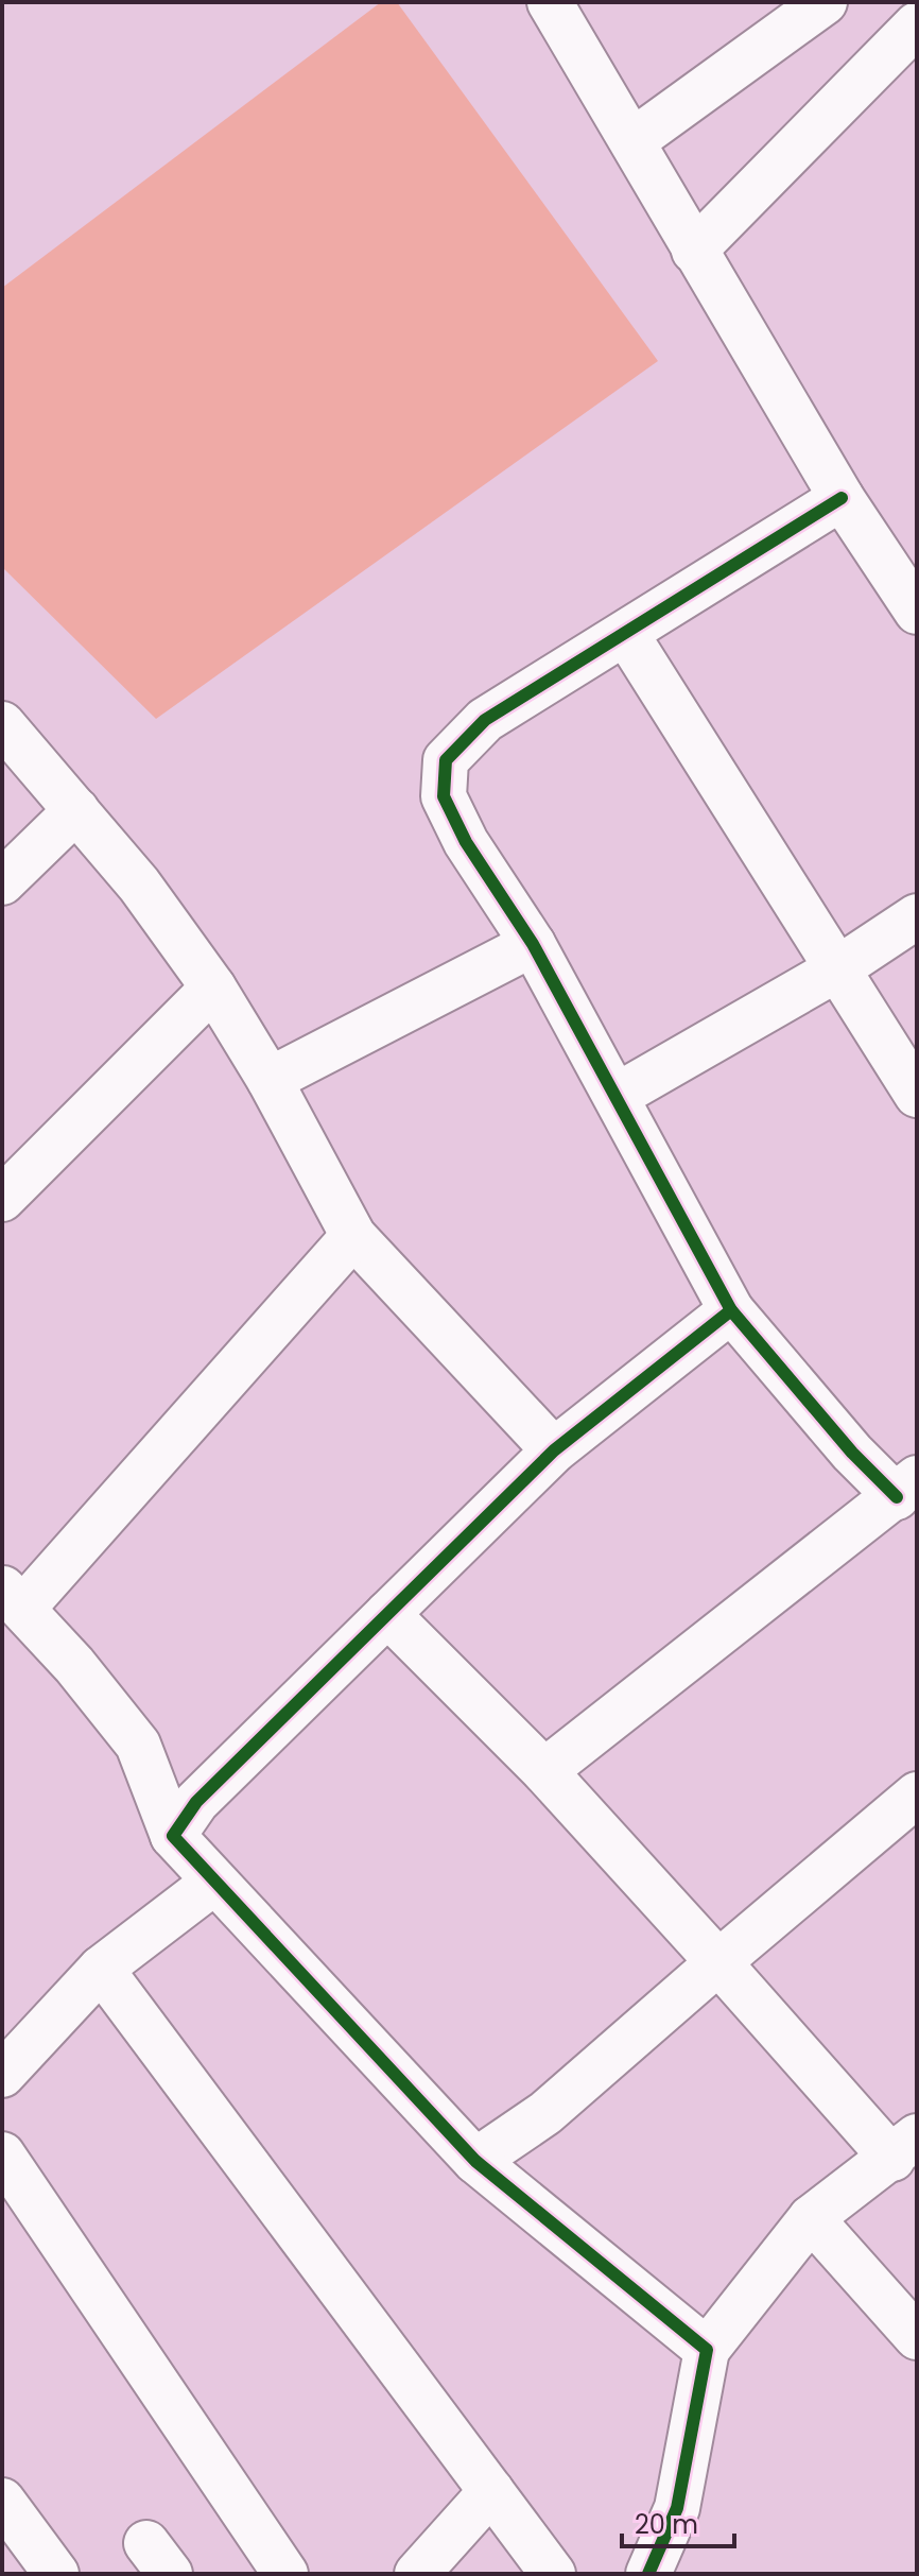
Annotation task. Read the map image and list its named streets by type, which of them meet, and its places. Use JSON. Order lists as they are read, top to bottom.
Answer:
{
  "scale_bar": "20 m"
}
